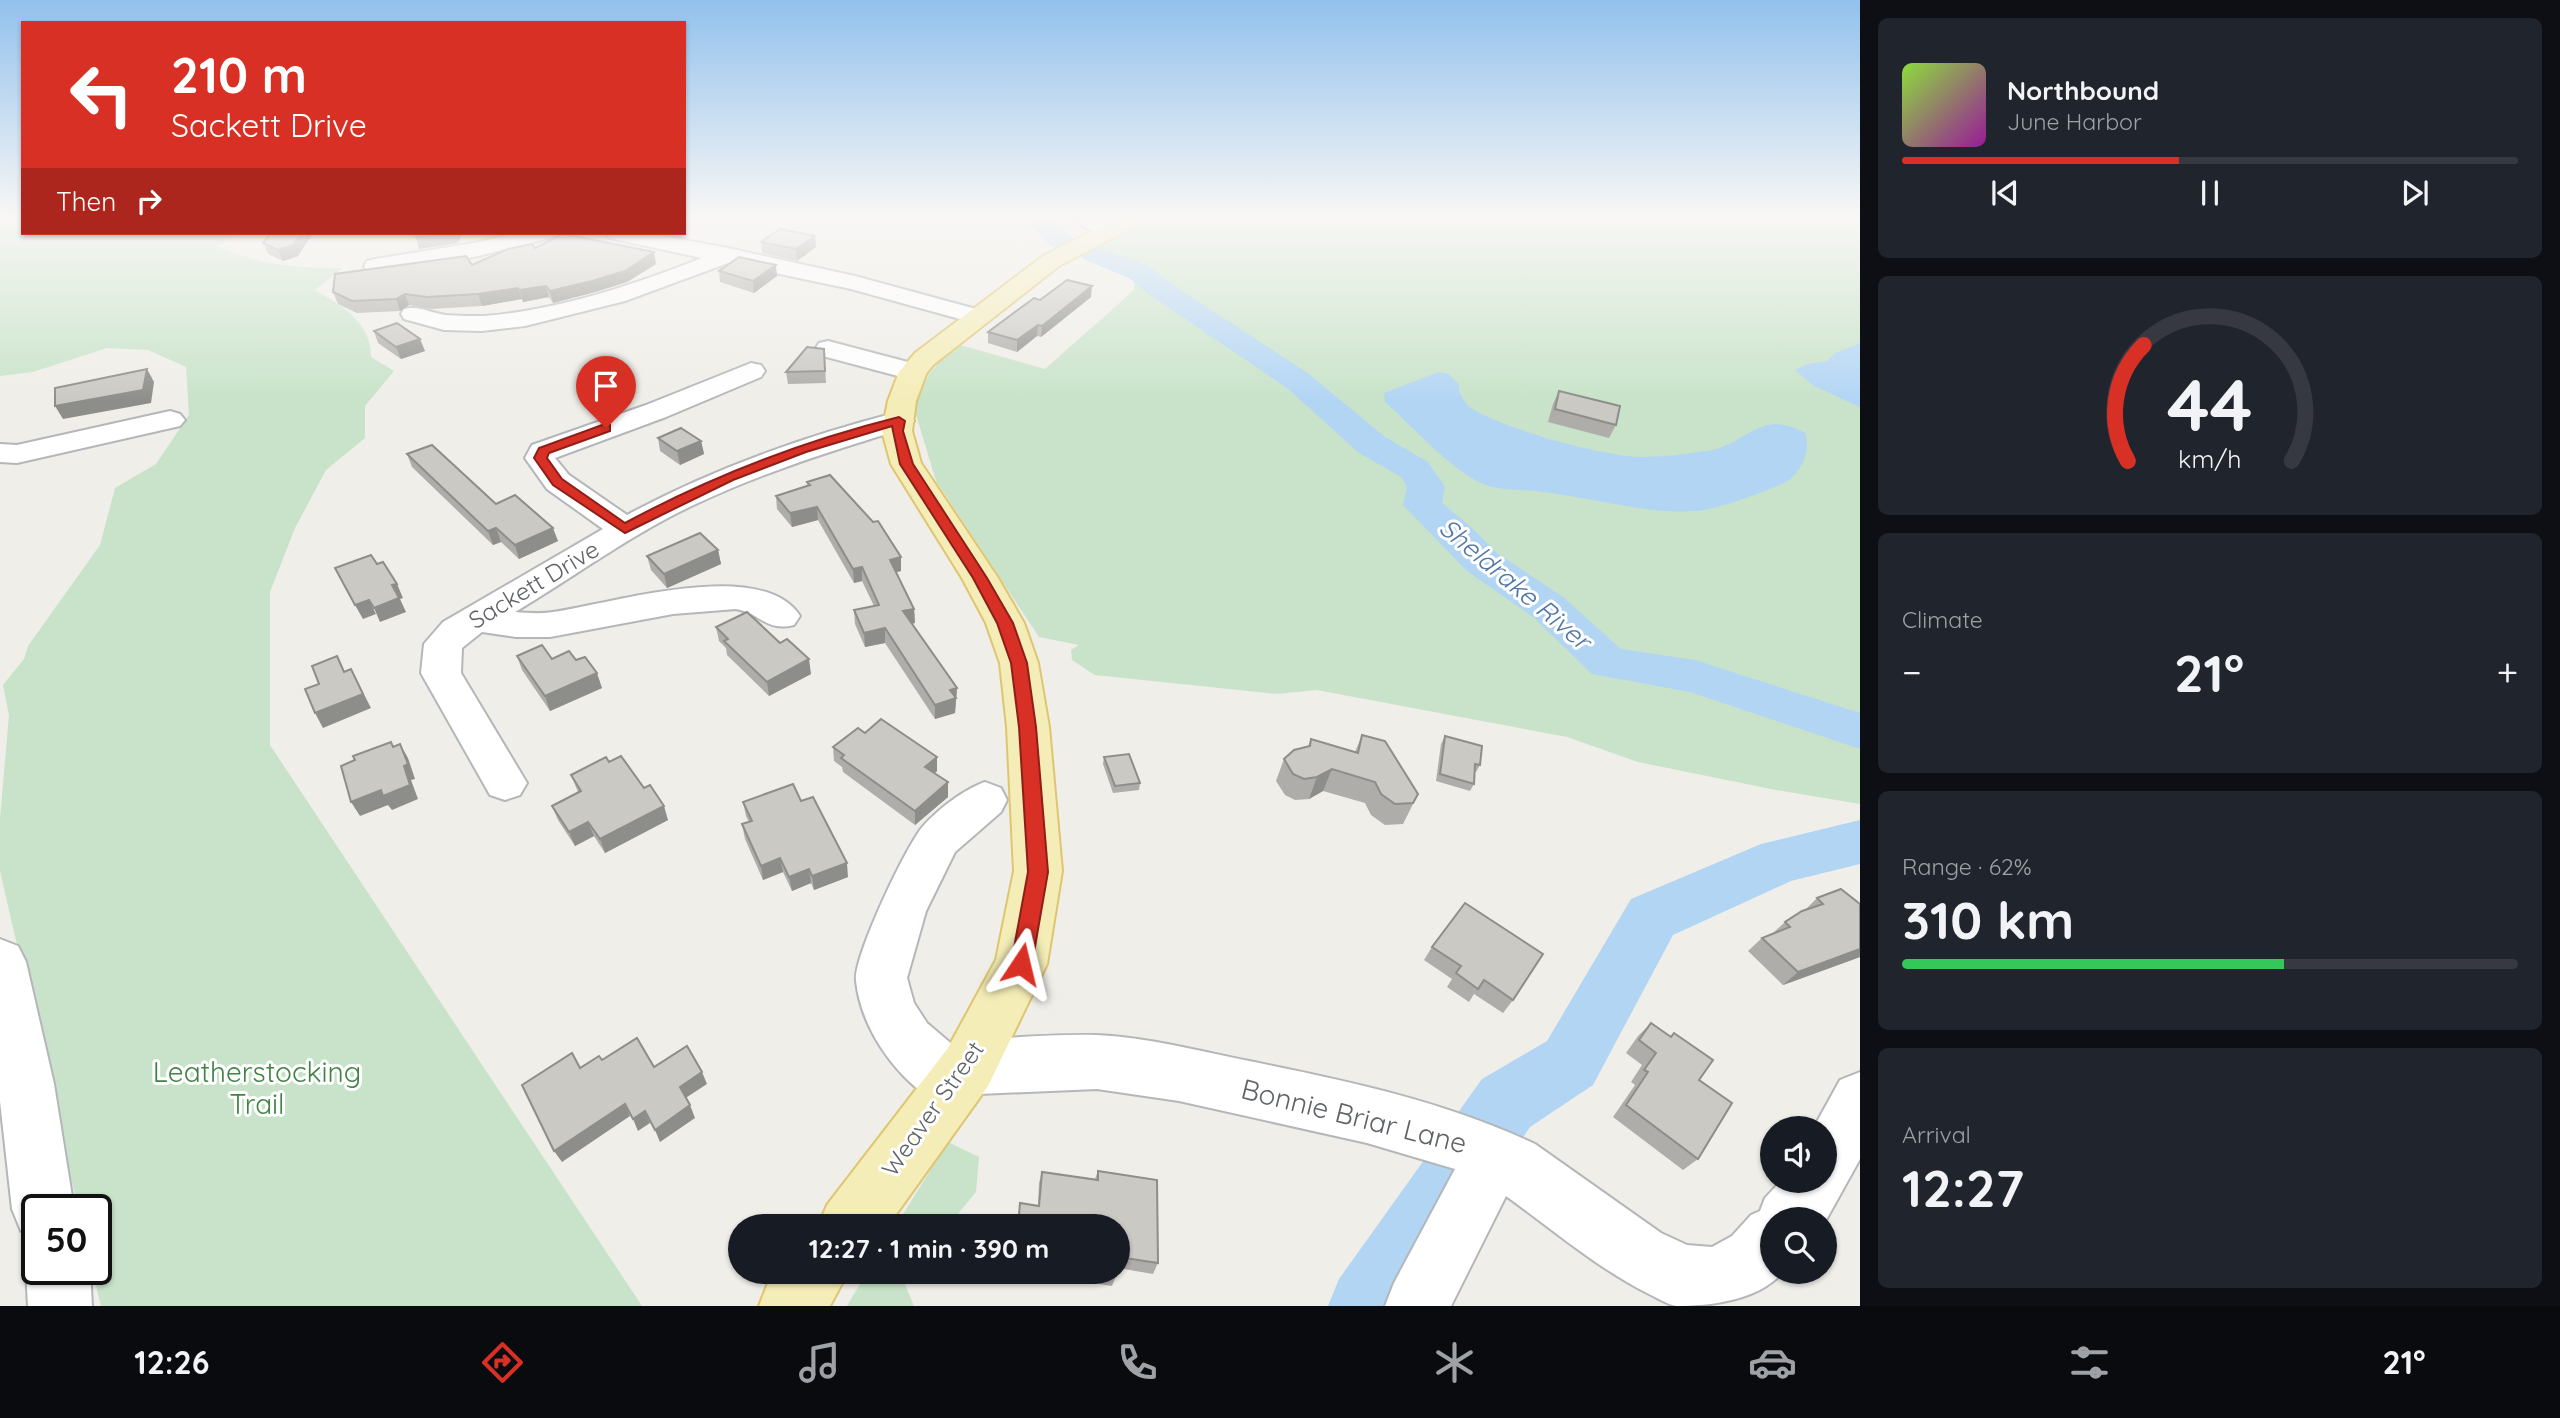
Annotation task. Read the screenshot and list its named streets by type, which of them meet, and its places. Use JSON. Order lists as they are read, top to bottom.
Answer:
{
  "streets": {
    "main road": ["Weaver Street"],
    "street": ["Sackett Drive", "Bonnie Briar Lane"]
  },
  "crossings": [
    ["Sackett Drive", "Weaver Street"],
    ["Weaver Street", "Bonnie Briar Lane"]
  ],
  "water": ["Sheldrake River"],
  "parks": ["Leatherstocking Trail"],
  "page": {
    "turn": ["210 m", "Sackett Drive"],
    "song": ["Northbound", "June Harbor"],
    "then": "Then",
    "tile": [
      "Climate",
      ["Range · 62%", "310 km"],
      ["Arrival", "12:27"]
    ],
    "heat": ["−", "21°", "+"],
    "limit": "50",
    "trip": "12:27 · 1 min · 390 m",
    "tabs": ["12:26", "21°"],
    "gauge": ["44", "km/h"]
  }
}
